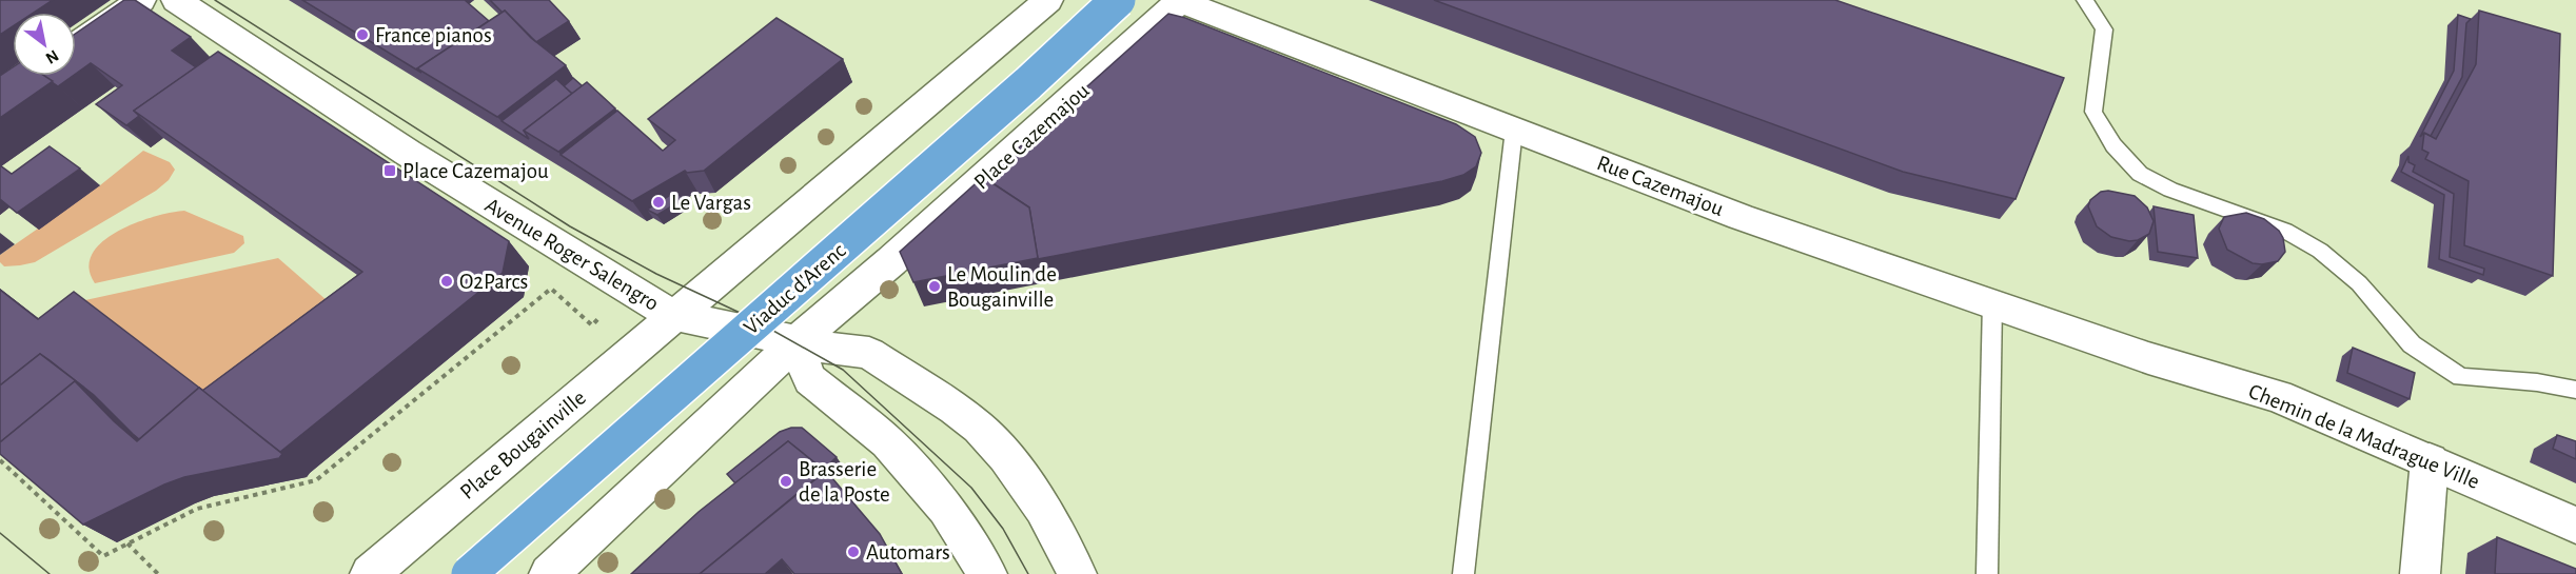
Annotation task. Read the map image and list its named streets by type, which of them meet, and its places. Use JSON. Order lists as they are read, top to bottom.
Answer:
{
  "streets": {
    "highway": ["Viaduc d'Arenc"],
    "street": [
      "Place Cazemajou",
      "Rue Cazemajou",
      "Avenue Roger Salengro",
      "Chemin de la Madrague Ville",
      "Place Bougainville"
    ]
  },
  "crossings": [
    ["Place Cazemajou", "Rue Cazemajou"],
    ["Place Cazemajou", "Avenue Roger Salengro"],
    ["Rue Cazemajou", "Chemin de la Madrague Ville"],
    ["Avenue Roger Salengro", "Place Bougainville"]
  ],
  "places": {
    "other": [
      "France pianos",
      "Le Vargas",
      "O2Parcs",
      "Le Moulin de Bougainville",
      "Brasserie de la Poste",
      "Automars"
    ],
    "transit": ["Place Cazemajou"]
  },
  "north": "bottom right"
}
